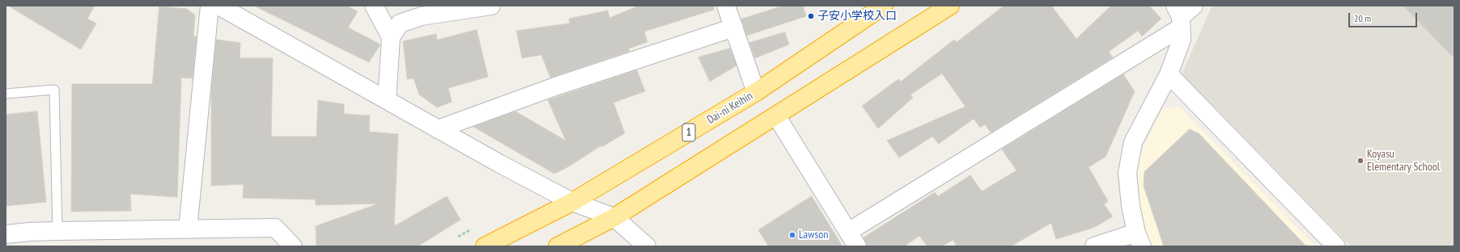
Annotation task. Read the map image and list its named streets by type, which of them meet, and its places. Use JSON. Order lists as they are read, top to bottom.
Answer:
{
  "streets": {
    "highway": ["Dai-ni Keihin", "1"]
  },
  "places": ["子安小学校入口", "Koyasu Elementary School", "Lawson"],
  "scale_bar": "20 m"
}
